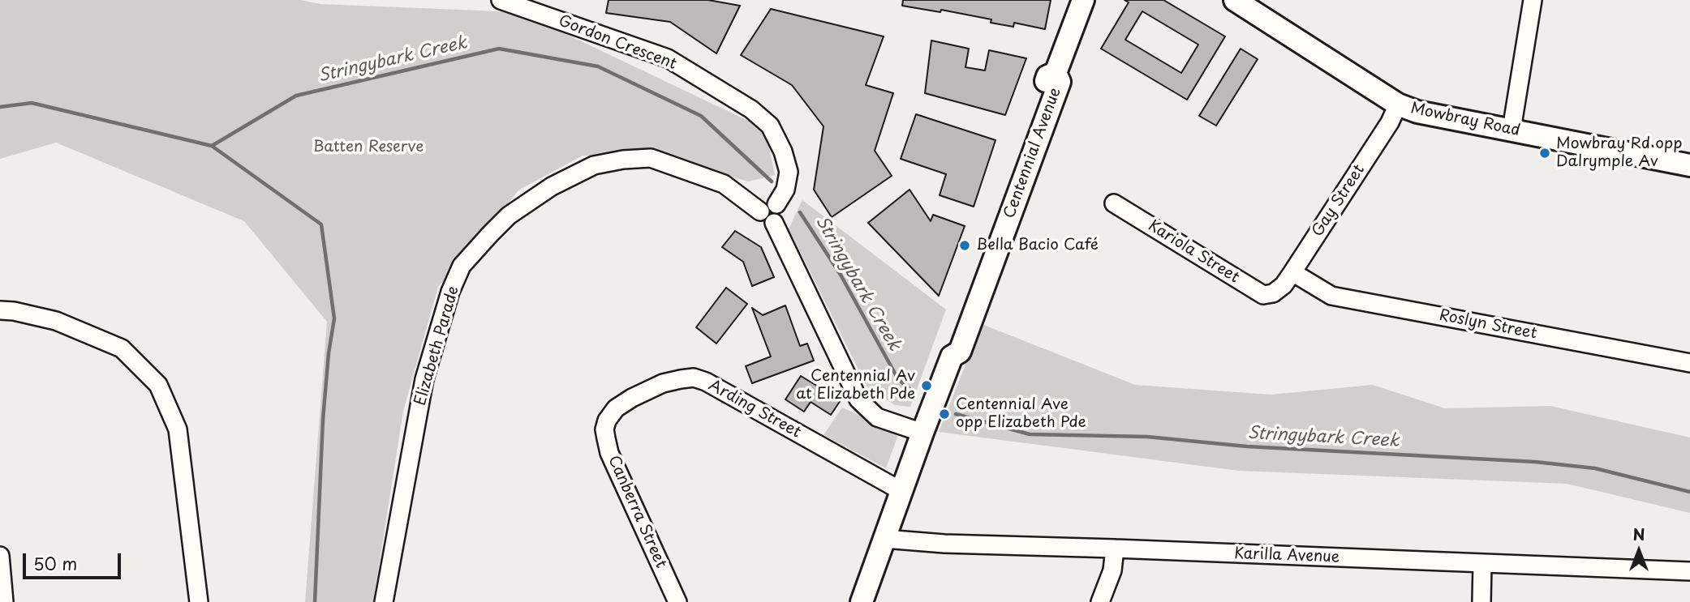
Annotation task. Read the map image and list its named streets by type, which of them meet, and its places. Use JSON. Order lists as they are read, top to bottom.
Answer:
{
  "streets": {
    "main road": ["Mowbray Road", "Centennial Avenue"],
    "street": [
      "Gordon Crescent",
      "Gay Street",
      "Kariola Street",
      "Roslyn Street",
      "Elizabeth Parade",
      "Arding Street",
      "Canberra Street",
      "Karilla Avenue"
    ]
  },
  "crossings": [
    ["Gordon Crescent", "Elizabeth Parade"],
    ["Mowbray Road", "Gay Street"],
    ["Centennial Avenue", "Arding Street"],
    ["Centennial Avenue", "Karilla Avenue"],
    ["Gay Street", "Kariola Street"],
    ["Gay Street", "Roslyn Street"],
    ["Arding Street", "Canberra Street"]
  ],
  "water": ["Stringybark Creek"],
  "parks": ["Batten Reserve"],
  "places": [
    "Mowbray Rd opp Dalrymple Av",
    "Bella Bacio Café",
    "Centennial Av at Elizabeth Pde",
    "Centennial Ave opp Elizabeth Pde"
  ],
  "scale_bar": "50 m",
  "north": "top"
}
